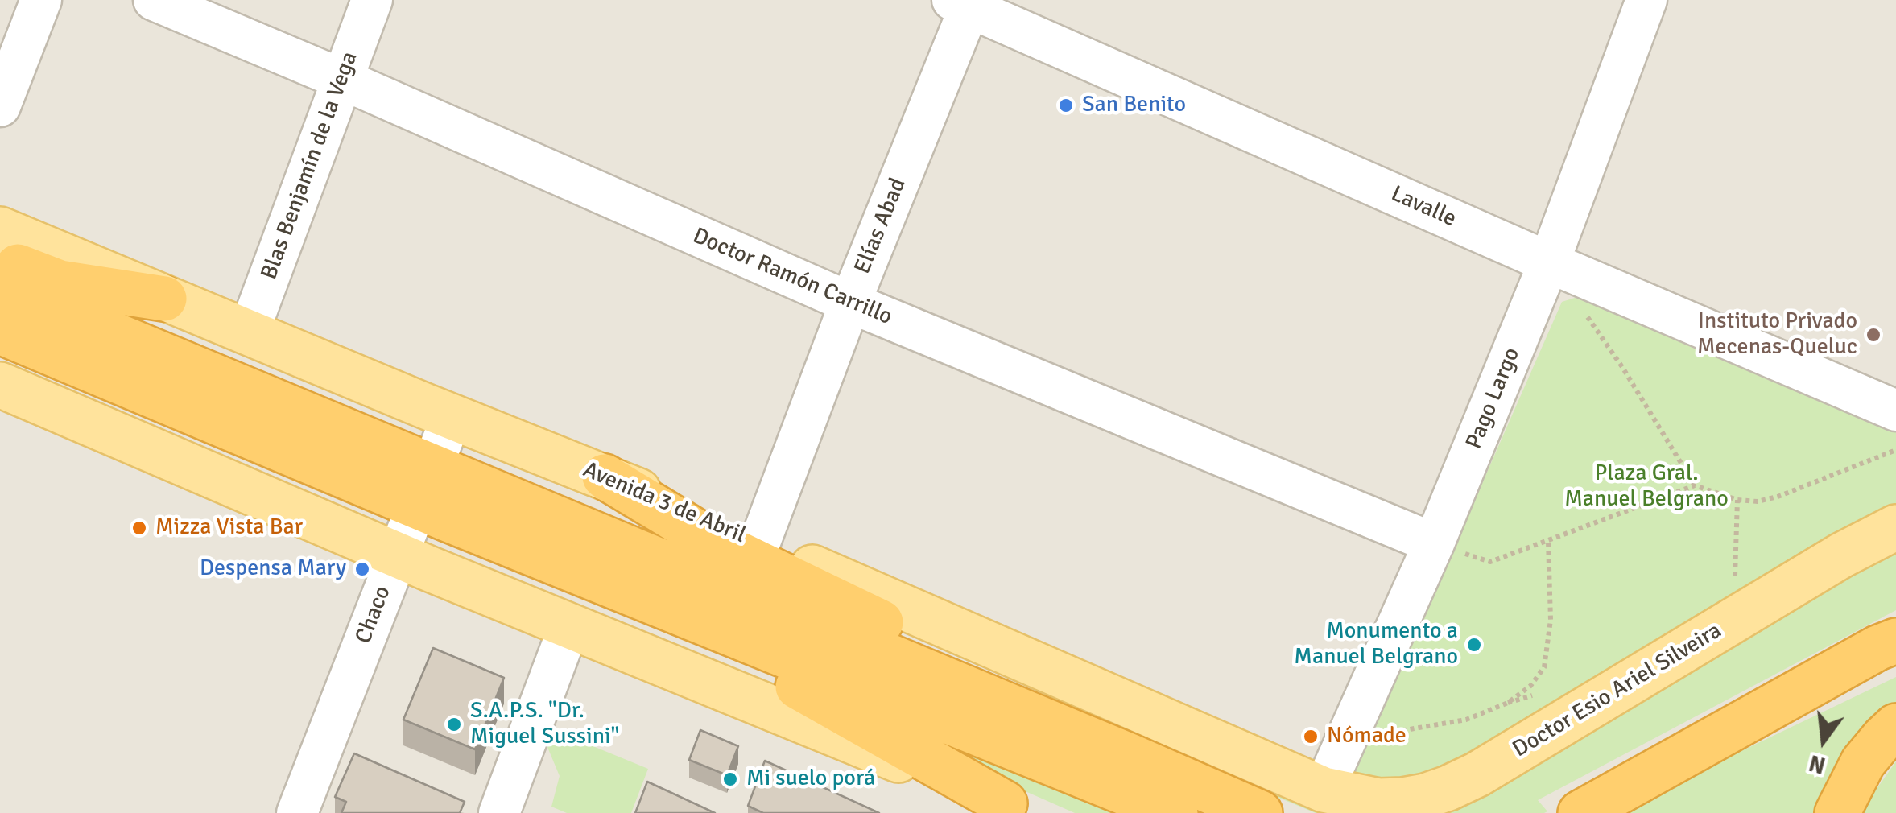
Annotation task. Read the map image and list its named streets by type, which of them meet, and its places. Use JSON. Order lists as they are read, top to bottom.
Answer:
{
  "streets": {
    "main road": ["Avenida 3 de Abril", "Doctor Esio Ariel Silveira"],
    "street": [
      "Blas Benjamín de la Vega",
      "Lavalle",
      "Elías Abad",
      "Doctor Ramón Carrillo",
      "Pago Largo",
      "Chaco"
    ]
  },
  "crossings": [
    ["Blas Benjamín de la Vega", "Doctor Ramón Carrillo"],
    ["Blas Benjamín de la Vega", "Avenida 3 de Abril"],
    ["Lavalle", "Elías Abad"],
    ["Lavalle", "Pago Largo"],
    ["Elías Abad", "Doctor Ramón Carrillo"],
    ["Elías Abad", "Avenida 3 de Abril"],
    ["Doctor Ramón Carrillo", "Pago Largo"],
    ["Pago Largo", "Avenida 3 de Abril"],
    ["Pago Largo", "Doctor Esio Ariel Silveira"],
    ["Avenida 3 de Abril", "Chaco"],
    ["Avenida 3 de Abril", "Doctor Esio Ariel Silveira"]
  ],
  "parks": ["Plaza Gral. Manuel Belgrano"],
  "places": [
    "San Benito",
    "Instituto Privado Mecenas-Queluc",
    "Mizza Vista Bar",
    "Despensa Mary",
    "Monumento a Manuel Belgrano",
    "S.A.P.S. \"Dr. Miguel Sussini\"",
    "Nómade",
    "Mi suelo porá"
  ],
  "north": "bottom"
}
